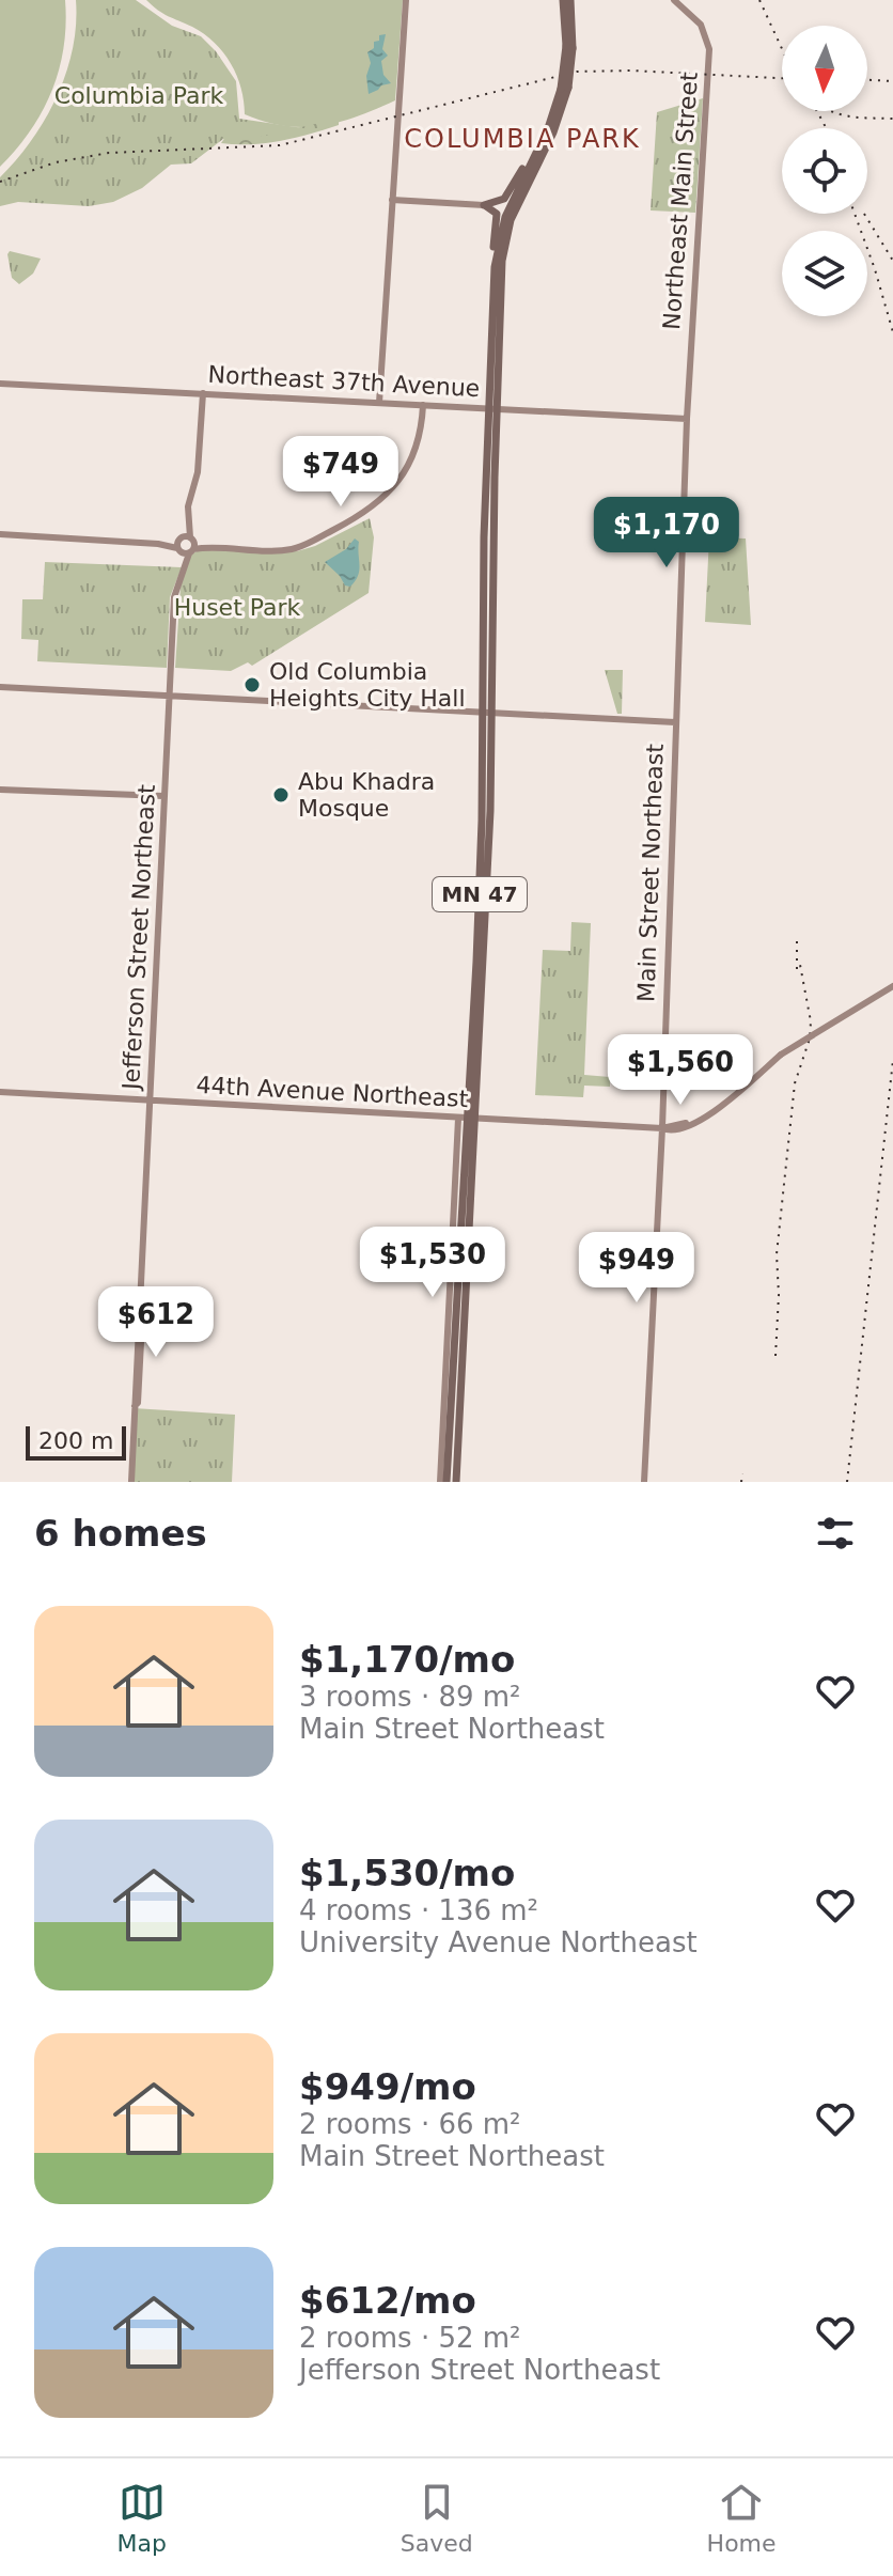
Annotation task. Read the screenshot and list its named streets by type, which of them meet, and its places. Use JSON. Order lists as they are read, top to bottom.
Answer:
{
  "streets": {
    "main road": ["MN 47"],
    "street": [
      "Northeast Main Street",
      "Northeast 37th Avenue",
      "Main Street Northeast",
      "Jefferson Street Northeast",
      "44th Avenue Northeast"
    ]
  },
  "crossings": [
    ["Northeast Main Street", "Northeast 37th Avenue"],
    ["Northeast Main Street", "Main Street Northeast"],
    ["Northeast 37th Avenue", "Main Street Northeast"],
    ["Northeast 37th Avenue", "MN 47"],
    ["Northeast 37th Avenue", "Jefferson Street Northeast"],
    ["Main Street Northeast", "44th Avenue Northeast"],
    ["MN 47", "44th Avenue Northeast"],
    ["Jefferson Street Northeast", "44th Avenue Northeast"]
  ],
  "districts": ["COLUMBIA PARK"],
  "parks": ["Columbia Park", "Huset Park"],
  "places": ["Old Columbia Heights City Hall", "Abu Khadra Mosque"],
  "scale_bar": "200 m",
  "north": "bottom",
  "page": {
    "price": [
      "$749",
      "$1,170",
      "$1,560",
      "$1,530",
      "$949",
      "$612"
    ],
    "scale": "200 m",
    "heading": "6 homes",
    "list": [
      {
        "name": "$1,170/mo",
        "note": "3 rooms · 89 m² · Main Street Northeast"
      },
      {
        "name": "$1,530/mo",
        "note": "4 rooms · 136 m² · University Avenue Northeast"
      },
      {
        "name": "$949/mo",
        "note": "2 rooms · 66 m² · Main Street Northeast"
      },
      {
        "name": "$612/mo",
        "note": "2 rooms · 52 m² · Jefferson Street Northeast"
      }
    ],
    "tabs": ["Map", "Saved", "Home"]
  }
}
